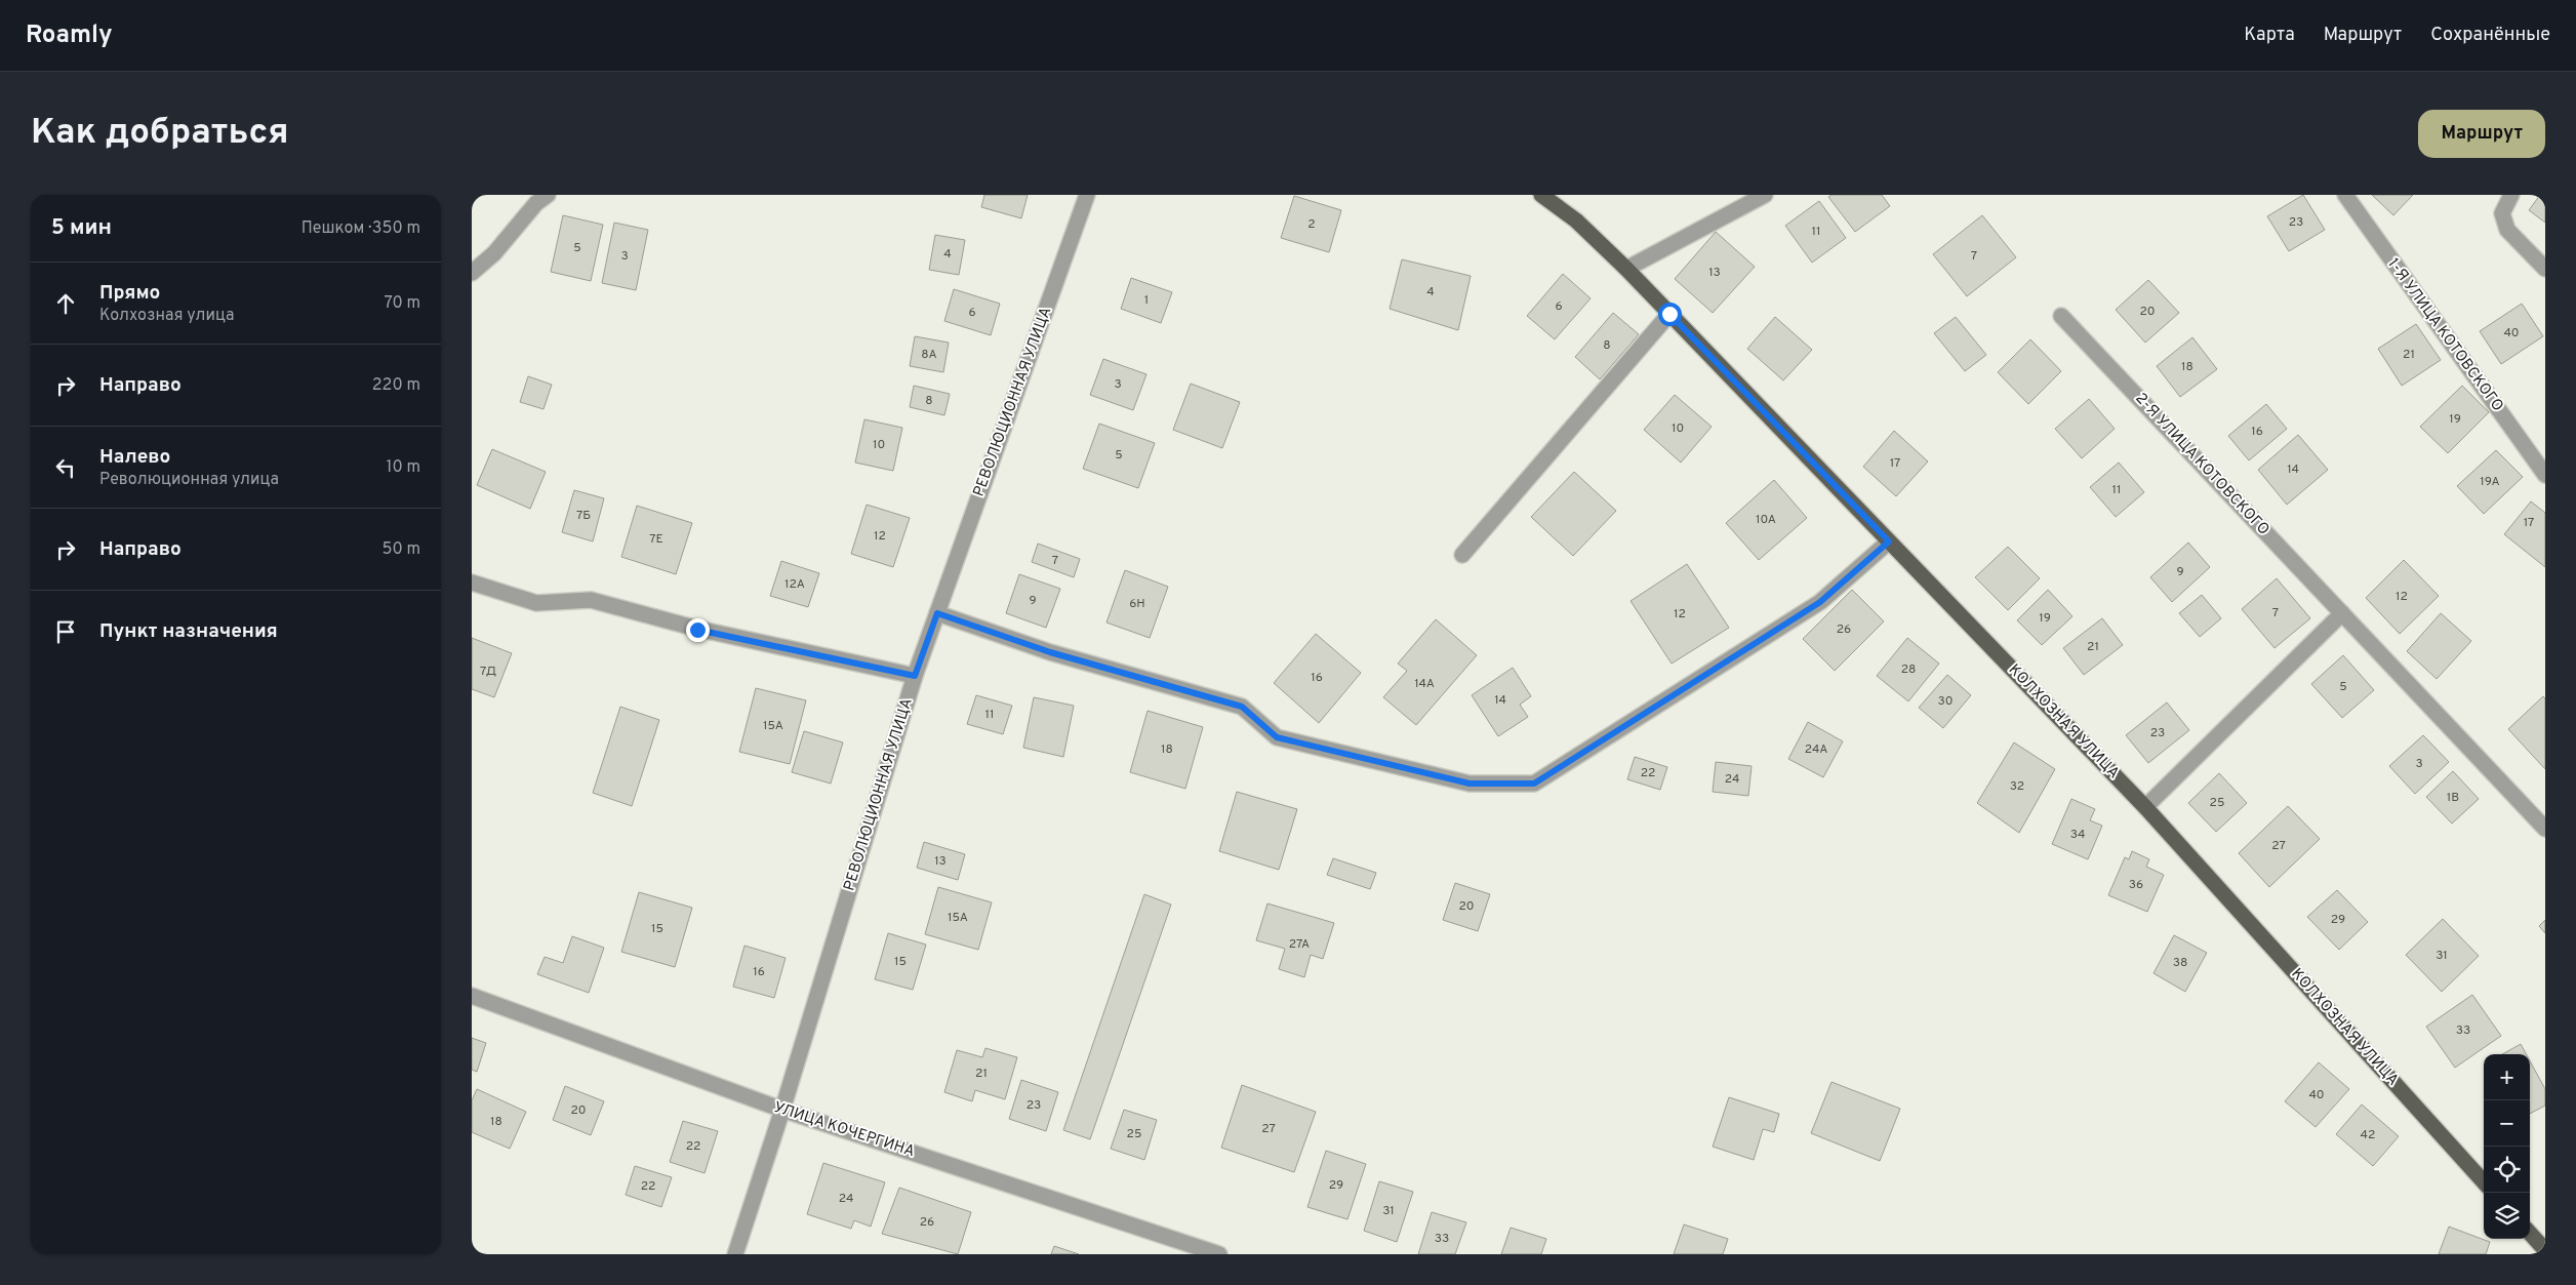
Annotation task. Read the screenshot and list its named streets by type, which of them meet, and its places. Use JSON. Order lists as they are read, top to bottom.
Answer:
{
  "streets": {
    "main road": ["КОЛХОЗНАЯ УЛИЦА"],
    "street": [
      "1-Я УЛИЦА КОТОВСКОГО",
      "РЕВОЛЮЦИОННАЯ УЛИЦА",
      "2-Я УЛИЦА КОТОВСКОГО",
      "УЛИЦА КОЧЕРГИНА"
    ]
  },
  "crossings": [
    ["РЕВОЛЮЦИОННАЯ УЛИЦА", "УЛИЦА КОЧЕРГИНА"]
  ],
  "house_numbers": [
    "23",
    "2",
    "11",
    "5",
    "4",
    "3",
    "7",
    "13",
    "4",
    "1",
    "6",
    "20",
    "6",
    "40",
    "8",
    "8А",
    "21",
    "18",
    "3",
    "8",
    "19",
    "10",
    "16",
    "10",
    "5",
    "17",
    "14",
    "19А",
    "11",
    "7Б",
    "10А",
    "17",
    "12",
    "7Е",
    "7",
    "9",
    "12А",
    "12",
    "9",
    "6Н",
    "7",
    "12",
    "19",
    "26",
    "21",
    "28",
    "7Д",
    "16",
    "14А",
    "5",
    "14",
    "30",
    "11",
    "15А",
    "23",
    "18",
    "24А",
    "3",
    "22",
    "24",
    "32",
    "1В",
    "25",
    "34",
    "27",
    "13",
    "36",
    "20",
    "15А",
    "29",
    "15",
    "27А",
    "31",
    "15",
    "38",
    "16",
    "33",
    "21",
    "40",
    "23",
    "20",
    "18",
    "27",
    "25",
    "42",
    "22",
    "29",
    "22",
    "24",
    "31",
    "26",
    "33"
  ],
  "page": {
    "header": "Roamly",
    "nav": ["Карта", "Маршрут", "Сохранённые"],
    "buttons": "Маршрут",
    "title": "Как добраться",
    "heading": ["5 мин", "Пешком · 350 m"],
    "list": [
      ["Прямо", "Колхозная улица", "70 m"],
      ["Направо", "220 m"],
      ["Налево", "Революционная улица", "10 m"],
      ["Направо", "50 m"],
      "Пункт назначения"
    ],
    "map_buttons": ["+", "−"]
  }
}
